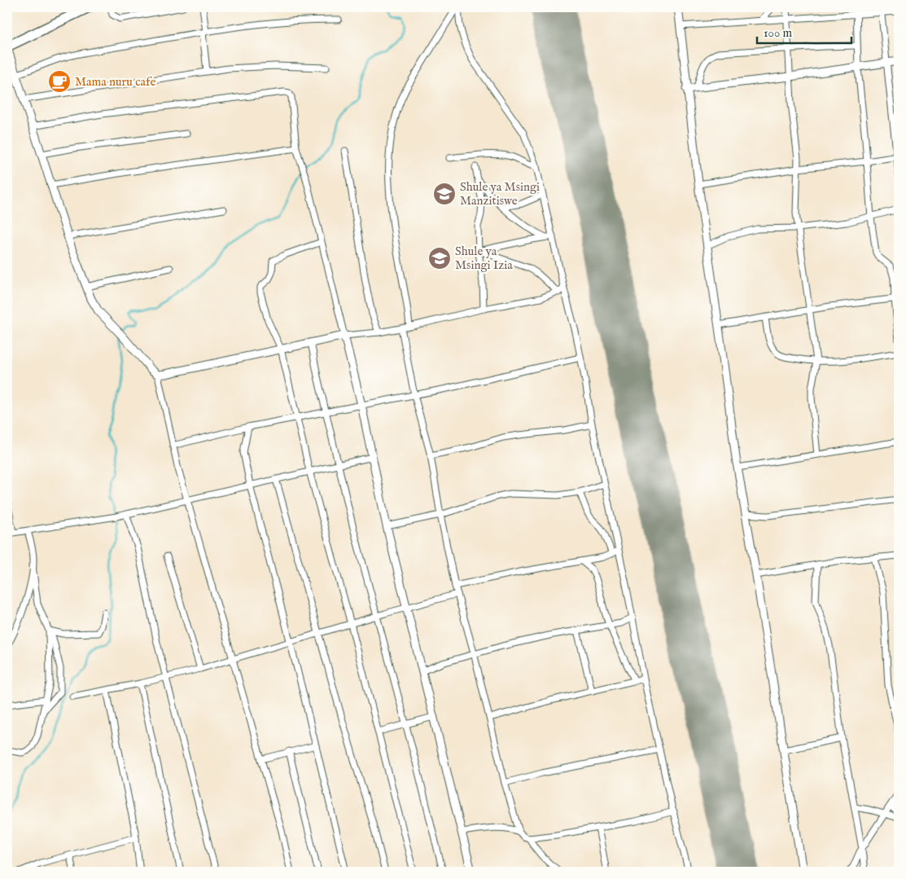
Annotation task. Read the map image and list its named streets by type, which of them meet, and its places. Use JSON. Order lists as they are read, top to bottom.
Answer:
{
  "places": {
    "cafe": ["Mama nuru cafe"],
    "school or university": ["Shule ya Msingi Manzitiswe", "Shule ya Msingi Izia"]
  },
  "scale_bar": "100 m"
}
